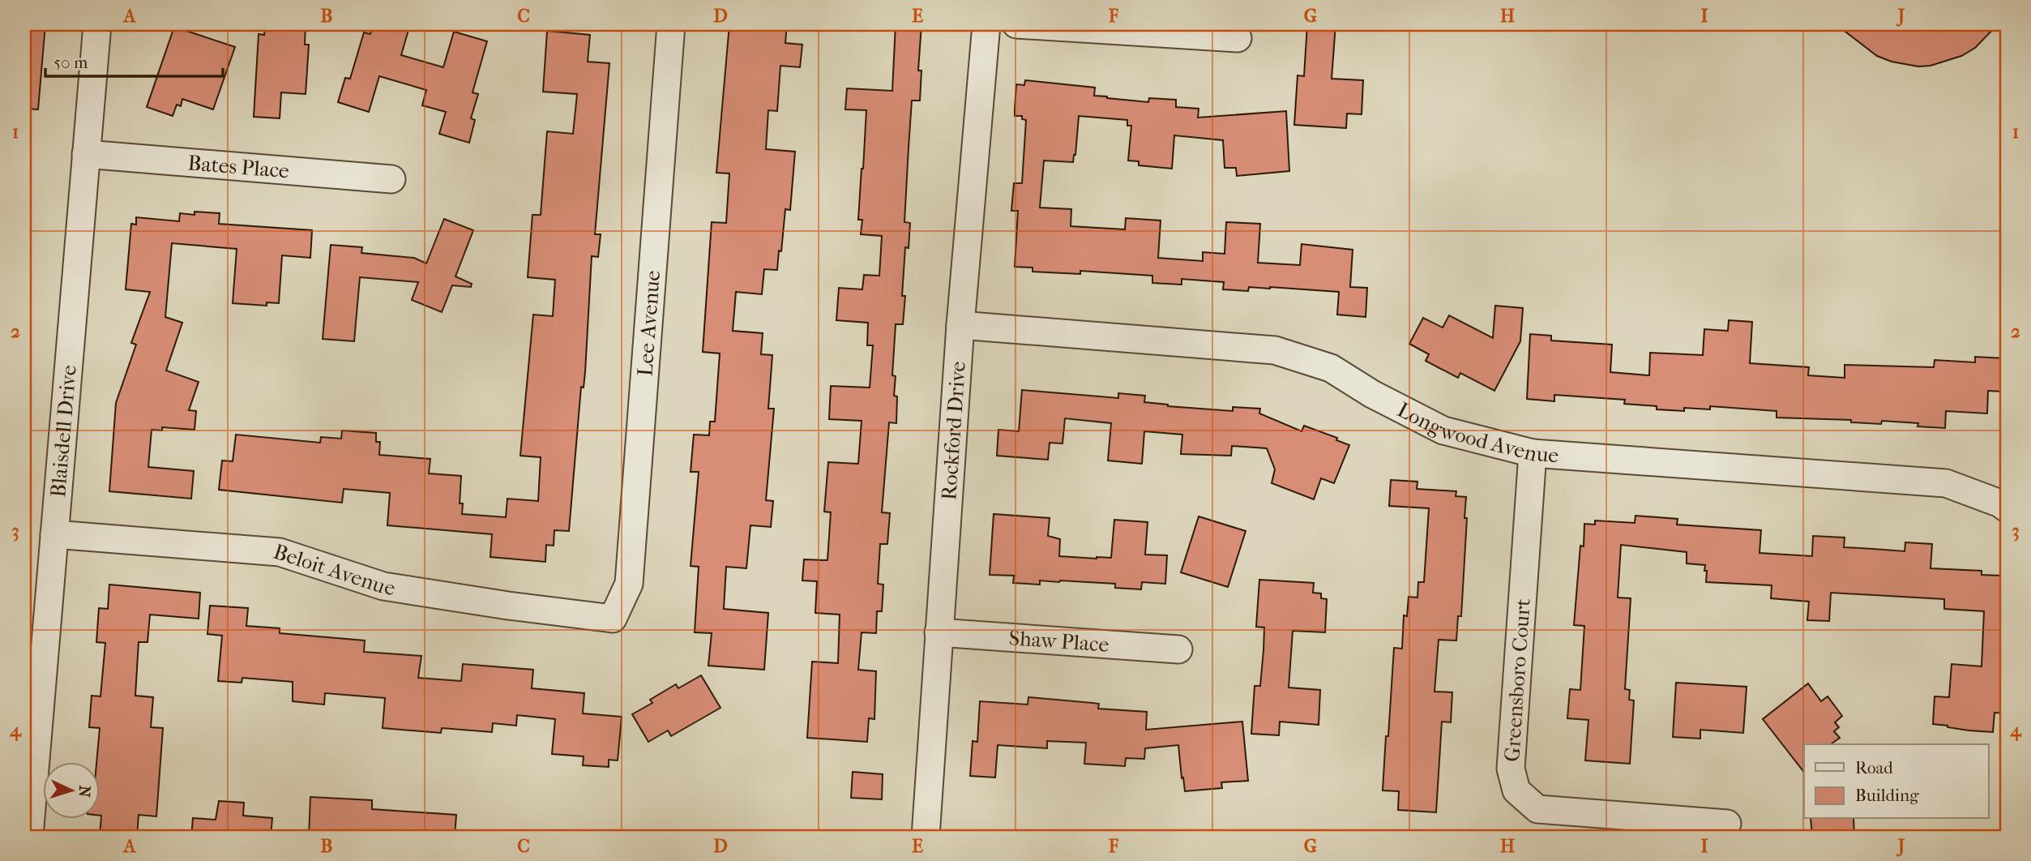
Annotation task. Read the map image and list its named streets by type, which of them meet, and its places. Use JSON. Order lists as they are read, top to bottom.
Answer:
{
  "streets": {
    "street": [
      "Bates Place",
      "Lee Avenue",
      "Longwood Avenue",
      "Blaisdell Drive",
      "Rockford Drive",
      "Beloit Avenue",
      "Shaw Place",
      "Greensboro Court"
    ]
  },
  "crossings": [
    ["Bates Place", "Blaisdell Drive"],
    ["Lee Avenue", "Beloit Avenue"],
    ["Longwood Avenue", "Rockford Drive"],
    ["Longwood Avenue", "Greensboro Court"],
    ["Blaisdell Drive", "Beloit Avenue"],
    ["Rockford Drive", "Shaw Place"]
  ],
  "legend": ["Road", "Building"],
  "scale_bar": "50 m",
  "north": "right",
  "grid": {
    "columns": [
      "A",
      "B",
      "C",
      "D",
      "E",
      "F",
      "G",
      "H",
      "I",
      "J"
    ],
    "rows": [
      "1",
      "2",
      "3",
      "4"
    ]
  }
}
